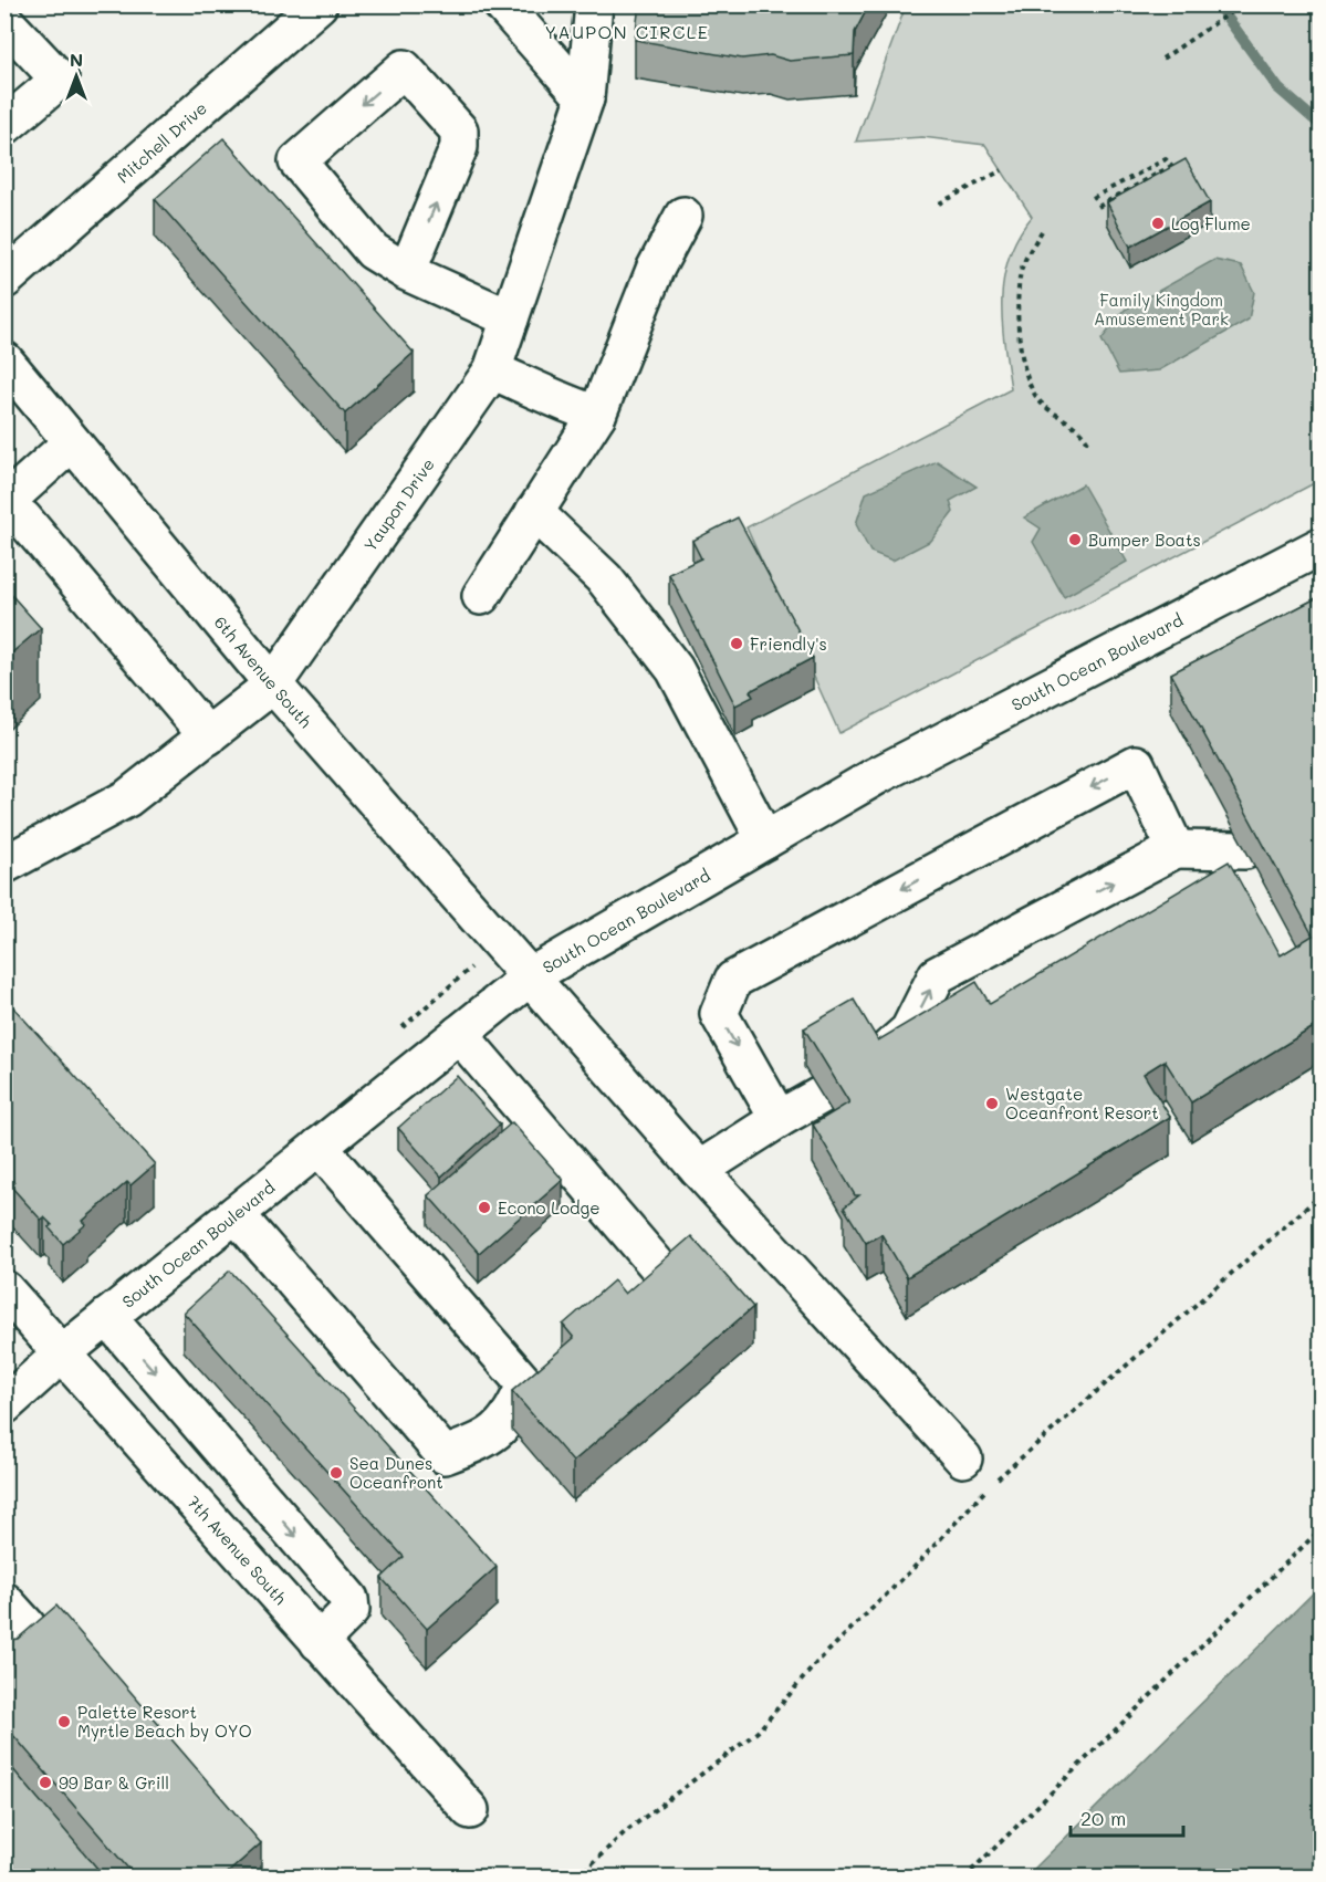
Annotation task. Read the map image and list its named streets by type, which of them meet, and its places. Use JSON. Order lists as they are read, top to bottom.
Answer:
{
  "streets": {
    "street": [
      "Mitchell Drive",
      "Yaupon Drive",
      "South Ocean Boulevard",
      "6th Avenue South",
      "7th Avenue South"
    ]
  },
  "crossings": [
    ["Yaupon Drive", "6th Avenue South"],
    ["South Ocean Boulevard", "6th Avenue South"],
    ["South Ocean Boulevard", "7th Avenue South"]
  ],
  "districts": ["YAUPON CIRCLE"],
  "parks": ["Family Kingdom Amusement Park"],
  "places": [
    "Log Flume",
    "Bumper Boats",
    "Friendly's",
    "Westgate Oceanfront Resort",
    "Econo Lodge",
    "Sea Dunes Oceanfront",
    "Palette Resort Myrtle Beach by OYO",
    "99 Bar & Grill"
  ],
  "scale_bar": "20 m",
  "north": "top"
}
